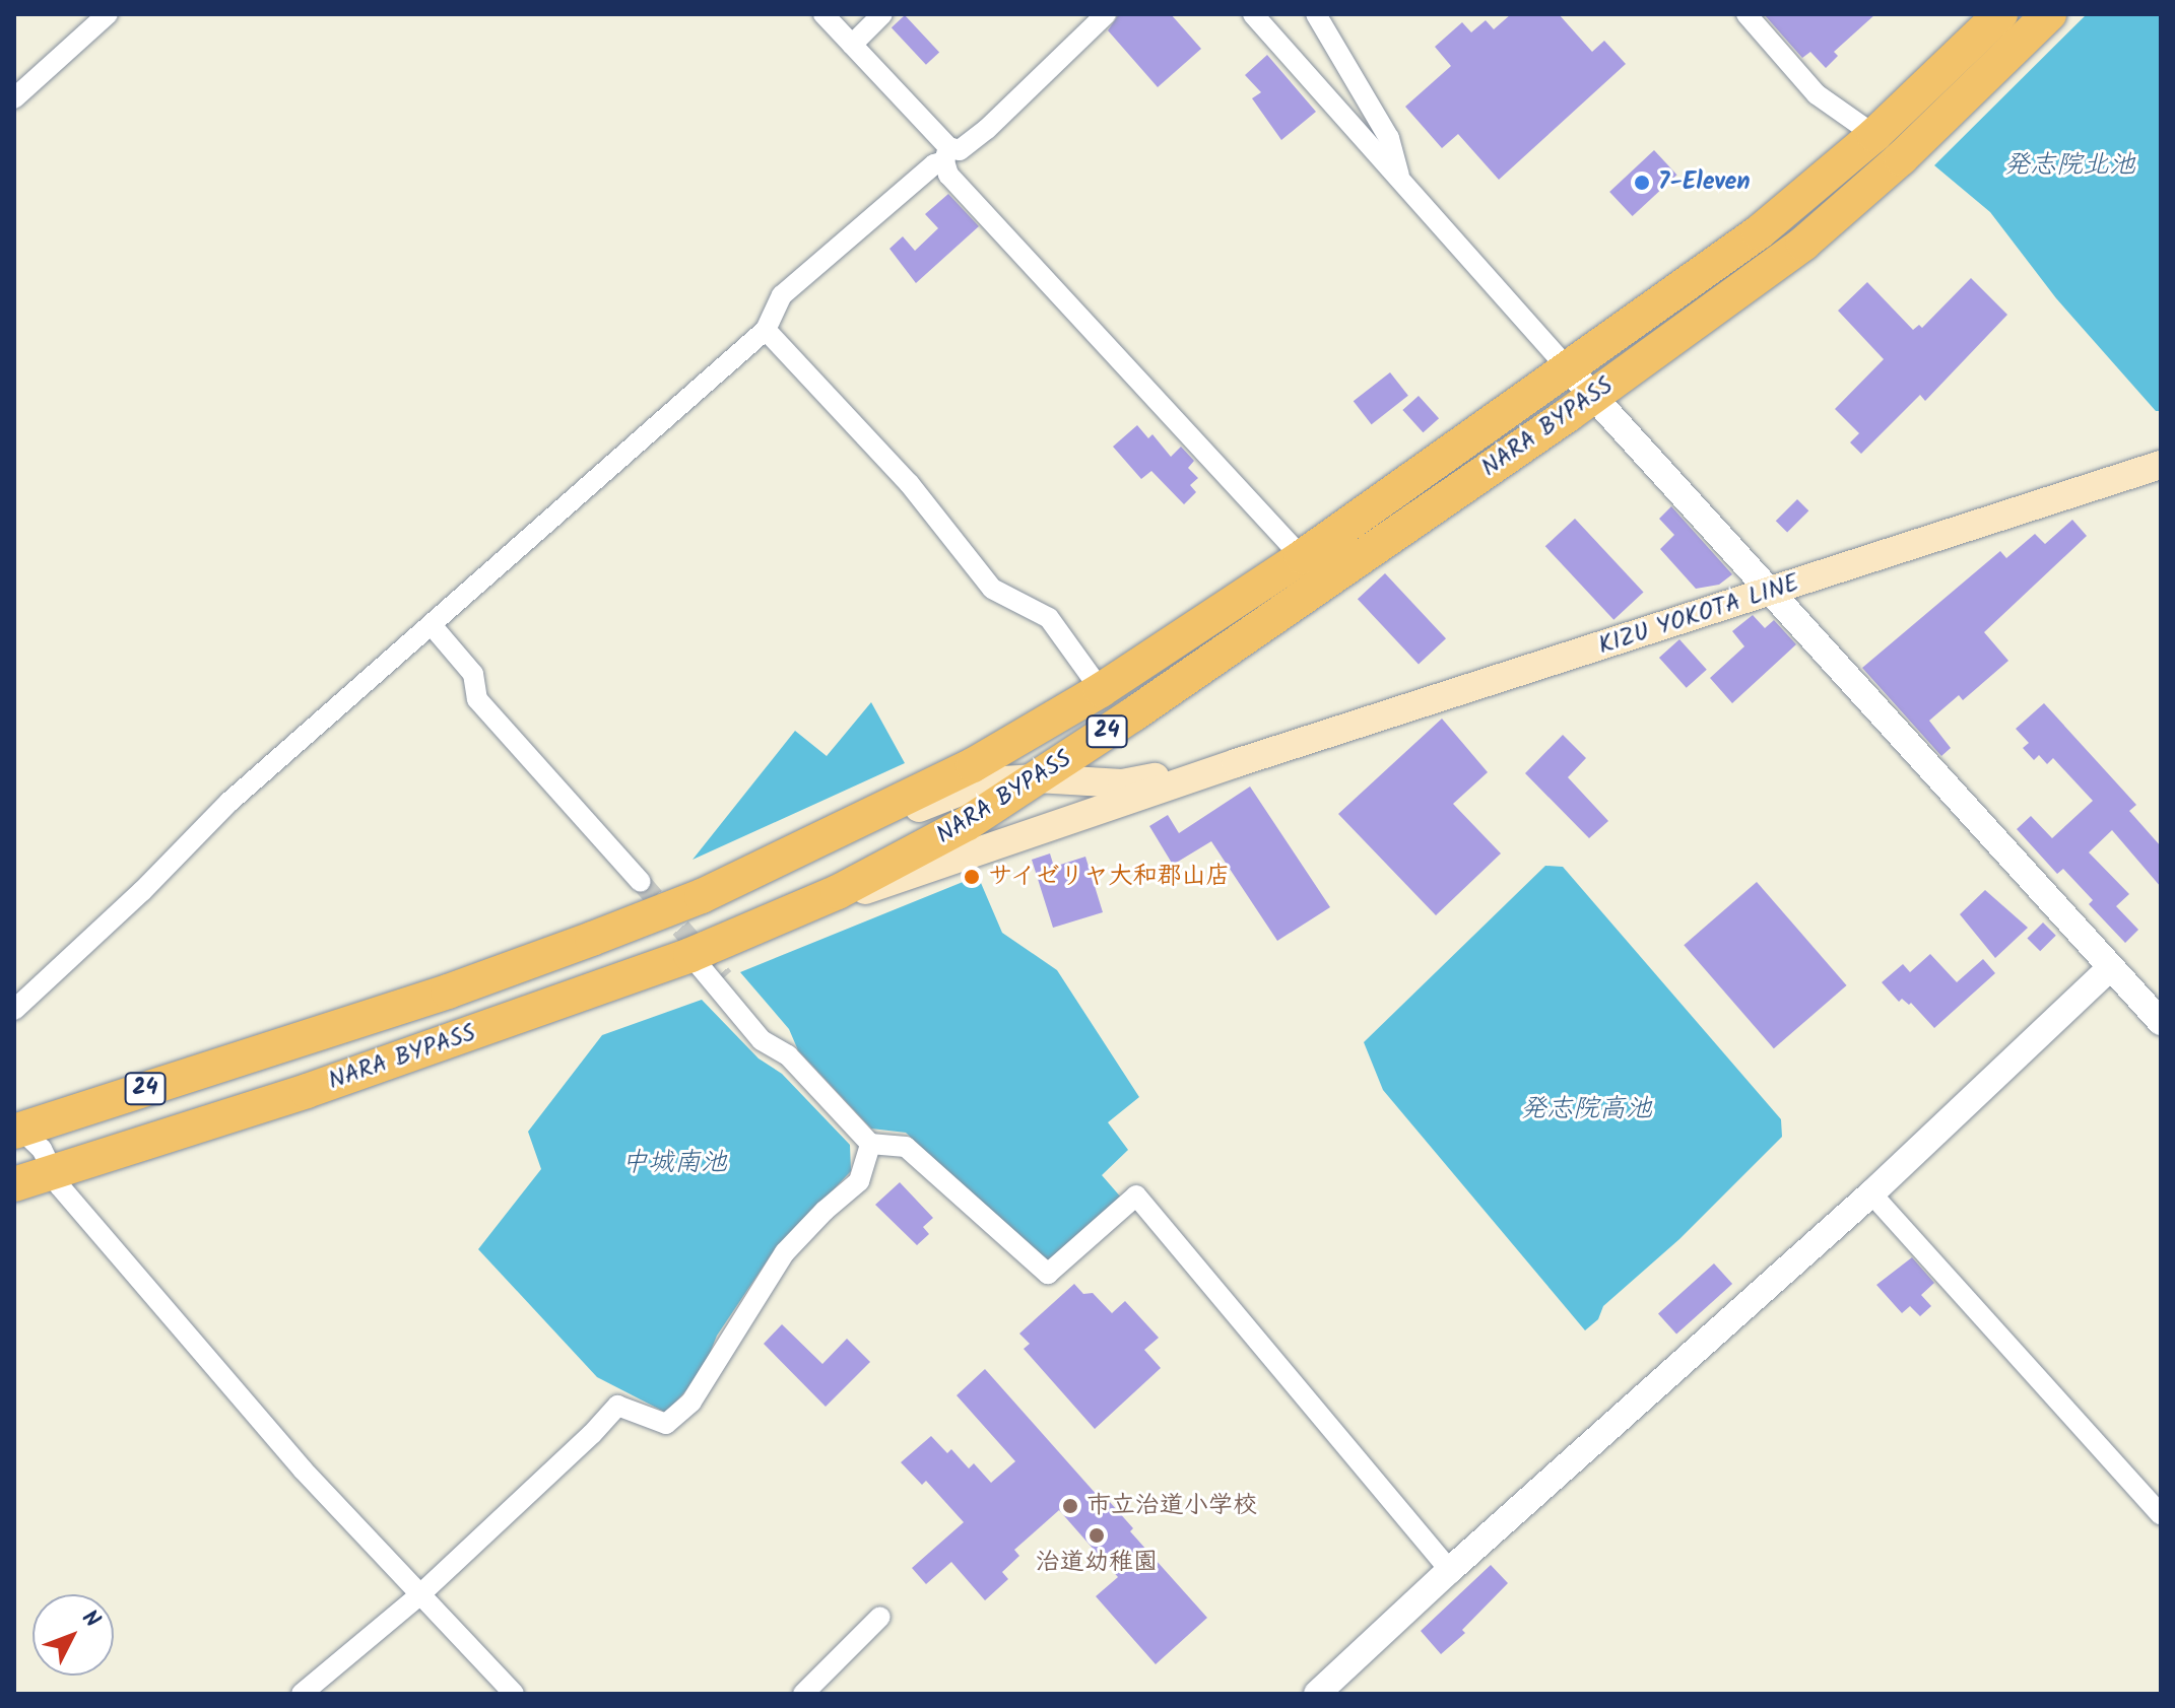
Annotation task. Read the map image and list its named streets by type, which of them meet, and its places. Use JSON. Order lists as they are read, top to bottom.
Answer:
{
  "streets": {
    "highway": ["NARA BYPASS", "24"],
    "main road": ["KIZU YOKOTA LINE"]
  },
  "crossings": [
    ["NARA BYPASS", "KIZU YOKOTA LINE"]
  ],
  "water": ["発志院北池", "発志院高池", "中城南池"],
  "places": [
    "7-Eleven",
    "サイゼリヤ大和郡山店",
    "市立治道小学校",
    "治道幼稚園"
  ],
  "north": "top right"
}
